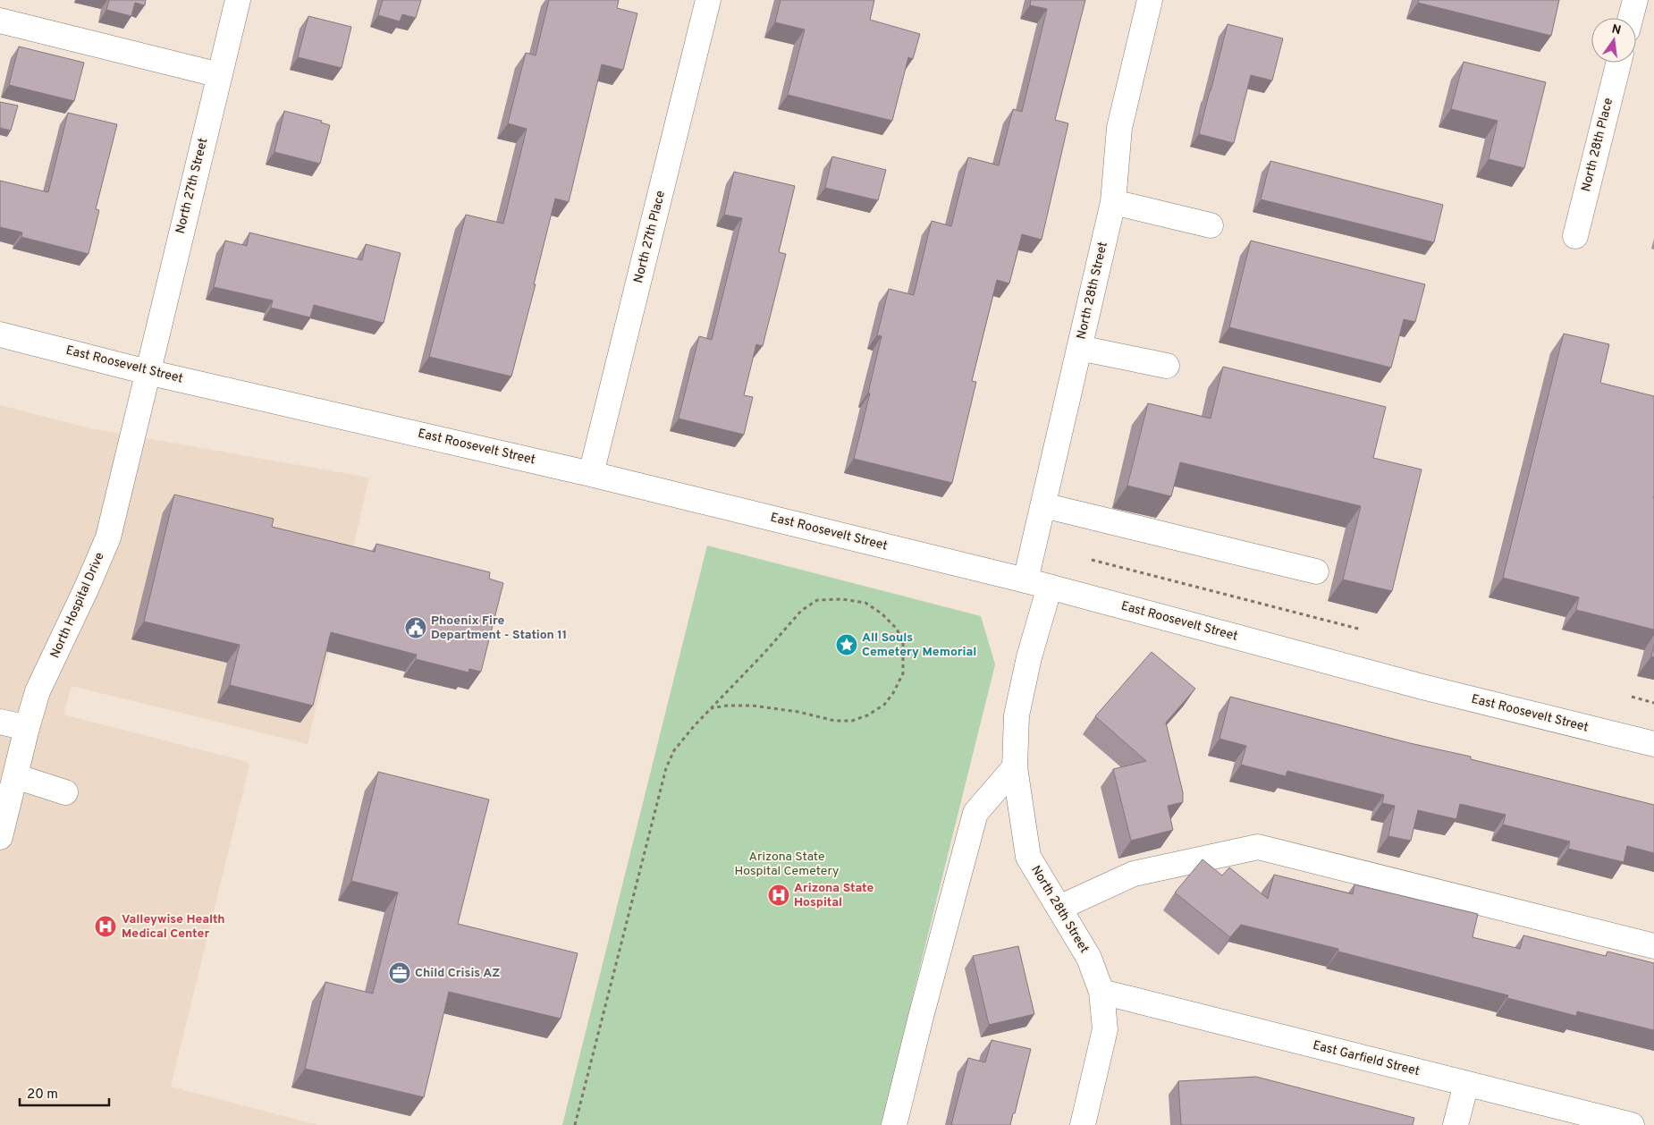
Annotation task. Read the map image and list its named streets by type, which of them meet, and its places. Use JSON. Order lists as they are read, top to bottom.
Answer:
{
  "streets": {
    "street": [
      "North 28th Place",
      "North 27th Street",
      "North 27th Place",
      "North 28th Street",
      "East Roosevelt Street",
      "North Hospital Drive",
      "East Garfield Street"
    ]
  },
  "crossings": [
    ["North 27th Street", "East Roosevelt Street"],
    ["North 27th Street", "North Hospital Drive"],
    ["North 27th Place", "East Roosevelt Street"],
    ["North 28th Street", "East Roosevelt Street"],
    ["North 28th Street", "East Garfield Street"],
    ["East Roosevelt Street", "North Hospital Drive"]
  ],
  "parks": ["Arizona State Hospital Cemetery"],
  "places": {
    "public building": ["Phoenix Fire Department - Station 11"],
    "place": ["All Souls Cemetery Memorial"],
    "hospital": ["Arizona State Hospital", "Valleywise Health Medical Center"],
    "office": ["Child Crisis AZ"]
  },
  "scale_bar": "20 m",
  "north": "top"
}
